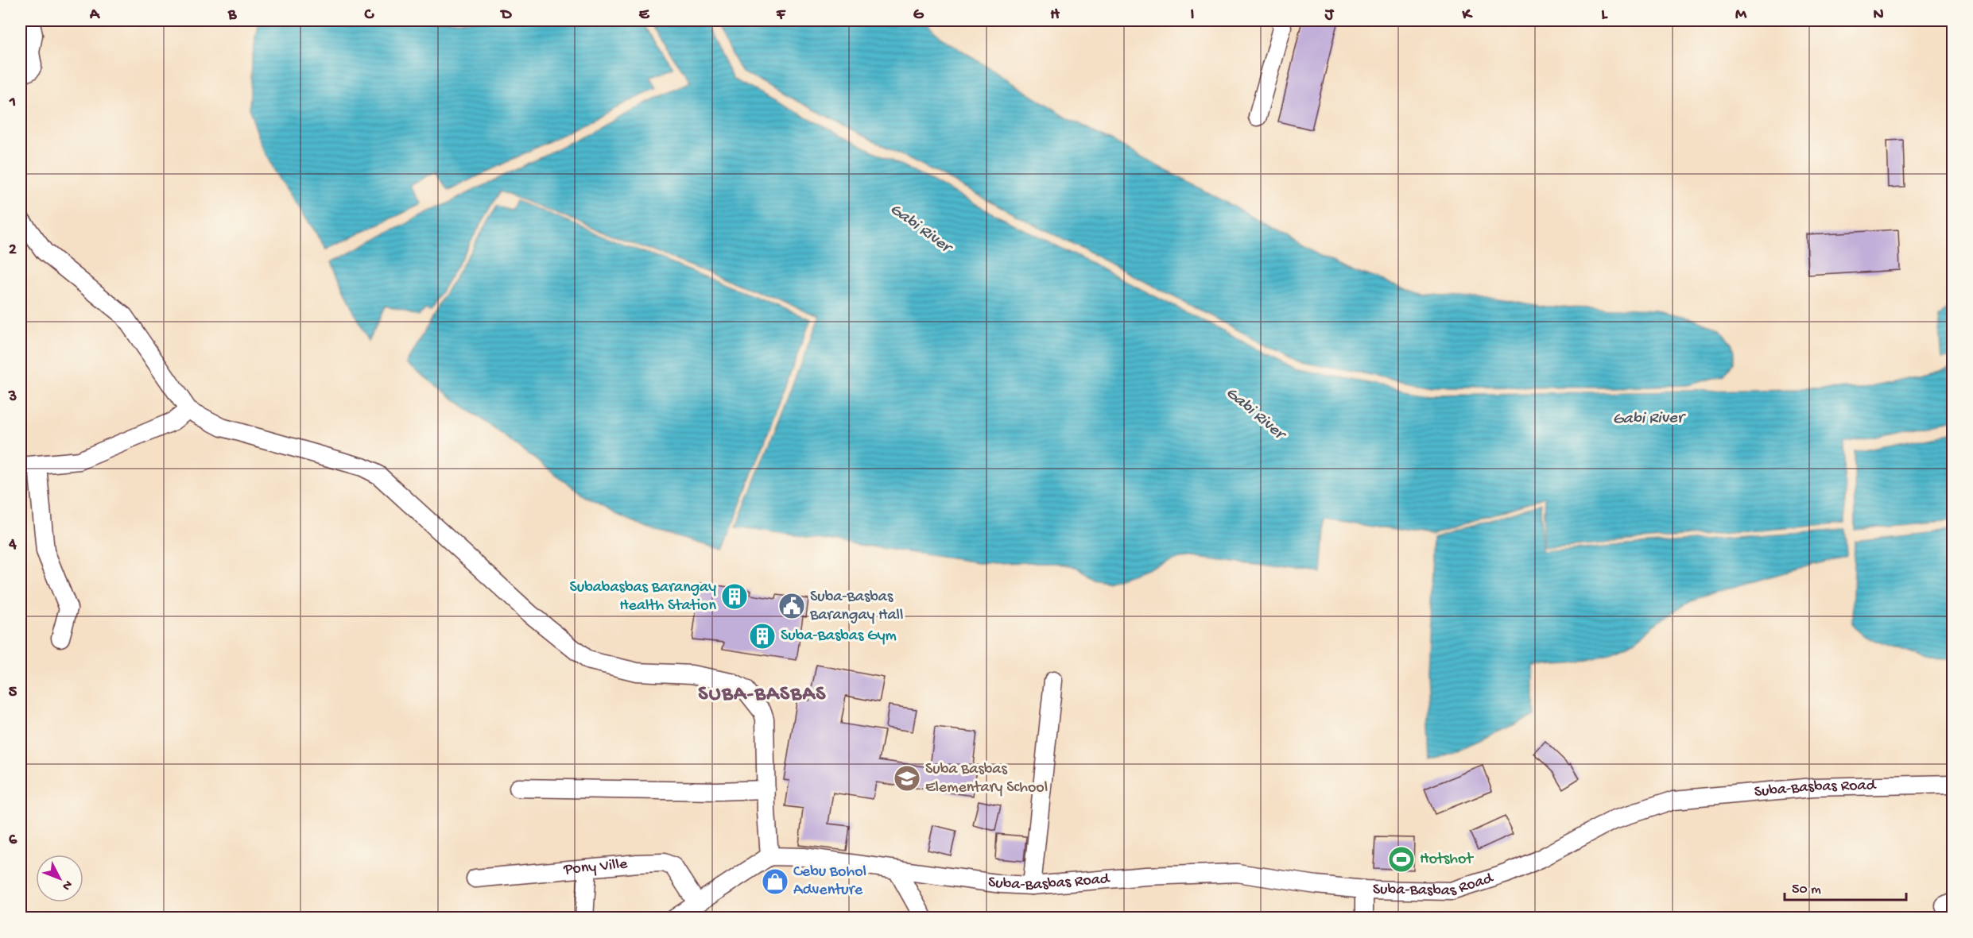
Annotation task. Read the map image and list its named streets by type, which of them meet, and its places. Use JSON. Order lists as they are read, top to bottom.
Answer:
{
  "streets": {
    "street": ["Suba-Basbas Road", "Pony Ville"]
  },
  "districts": ["SUBA-BASBAS"],
  "water": ["Gabi River"],
  "places": {
    "building": ["Subabasbas Barangay Health Station", "Suba-Basbas Gym"],
    "public building": ["Suba-Basbas Barangay Hall"],
    "school or university": ["Suba Basbas Elementary School"],
    "sports": ["Hotshot"],
    "shop": ["Cebu Bohol Adventure"]
  },
  "scale_bar": "50 m",
  "north": "bottom right",
  "grid": {
    "columns": [
      "A",
      "B",
      "C",
      "D",
      "E",
      "F",
      "G",
      "H",
      "I",
      "J",
      "K",
      "L",
      "M",
      "N"
    ],
    "rows": [
      "1",
      "2",
      "3",
      "4",
      "5",
      "6"
    ]
  }
}
